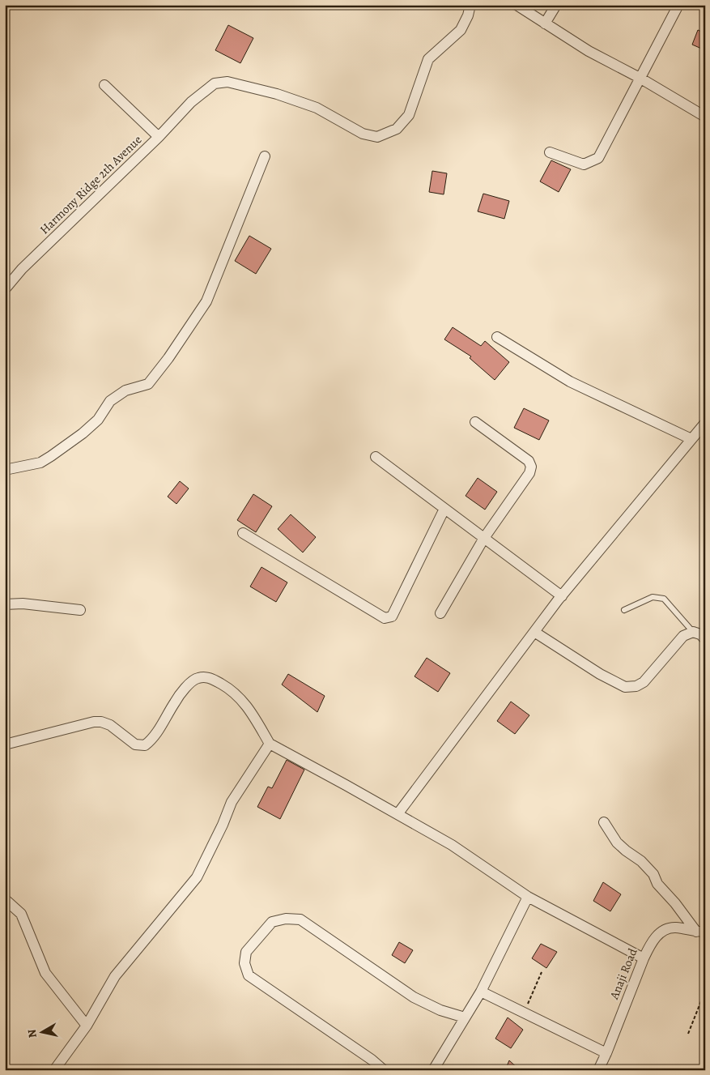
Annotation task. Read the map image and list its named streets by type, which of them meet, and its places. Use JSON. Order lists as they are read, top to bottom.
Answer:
{
  "streets": {
    "street": ["Harmony Ridge 2th Avenue", "Anaji Road"]
  },
  "north": "left"
}
